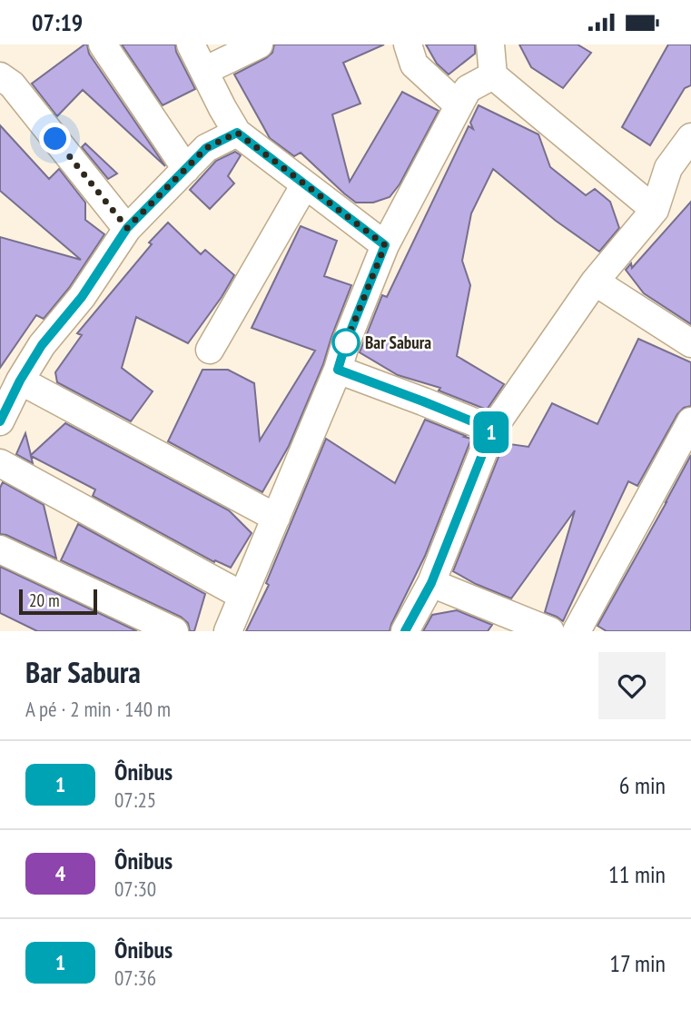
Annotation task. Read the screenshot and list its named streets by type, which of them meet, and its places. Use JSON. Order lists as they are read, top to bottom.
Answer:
{
  "places": ["Bar Sabura"],
  "lines": ["bus line 1"],
  "scale_bar": "20 m",
  "page": {
    "status": "07:19",
    "on_map": "1",
    "scale": "20 m",
    "heading": ["Bar Sabura", "A pé · 2 min · 140 m"],
    "list": [
      {
        "mark": "1",
        "name": "Ônibus",
        "note": "07:25",
        "value": "6 min"
      },
      {
        "mark": "4",
        "name": "Ônibus",
        "note": "07:30",
        "value": "11 min"
      },
      {
        "mark": "1",
        "name": "Ônibus",
        "note": "07:36",
        "value": "17 min"
      }
    ]
  }
}
